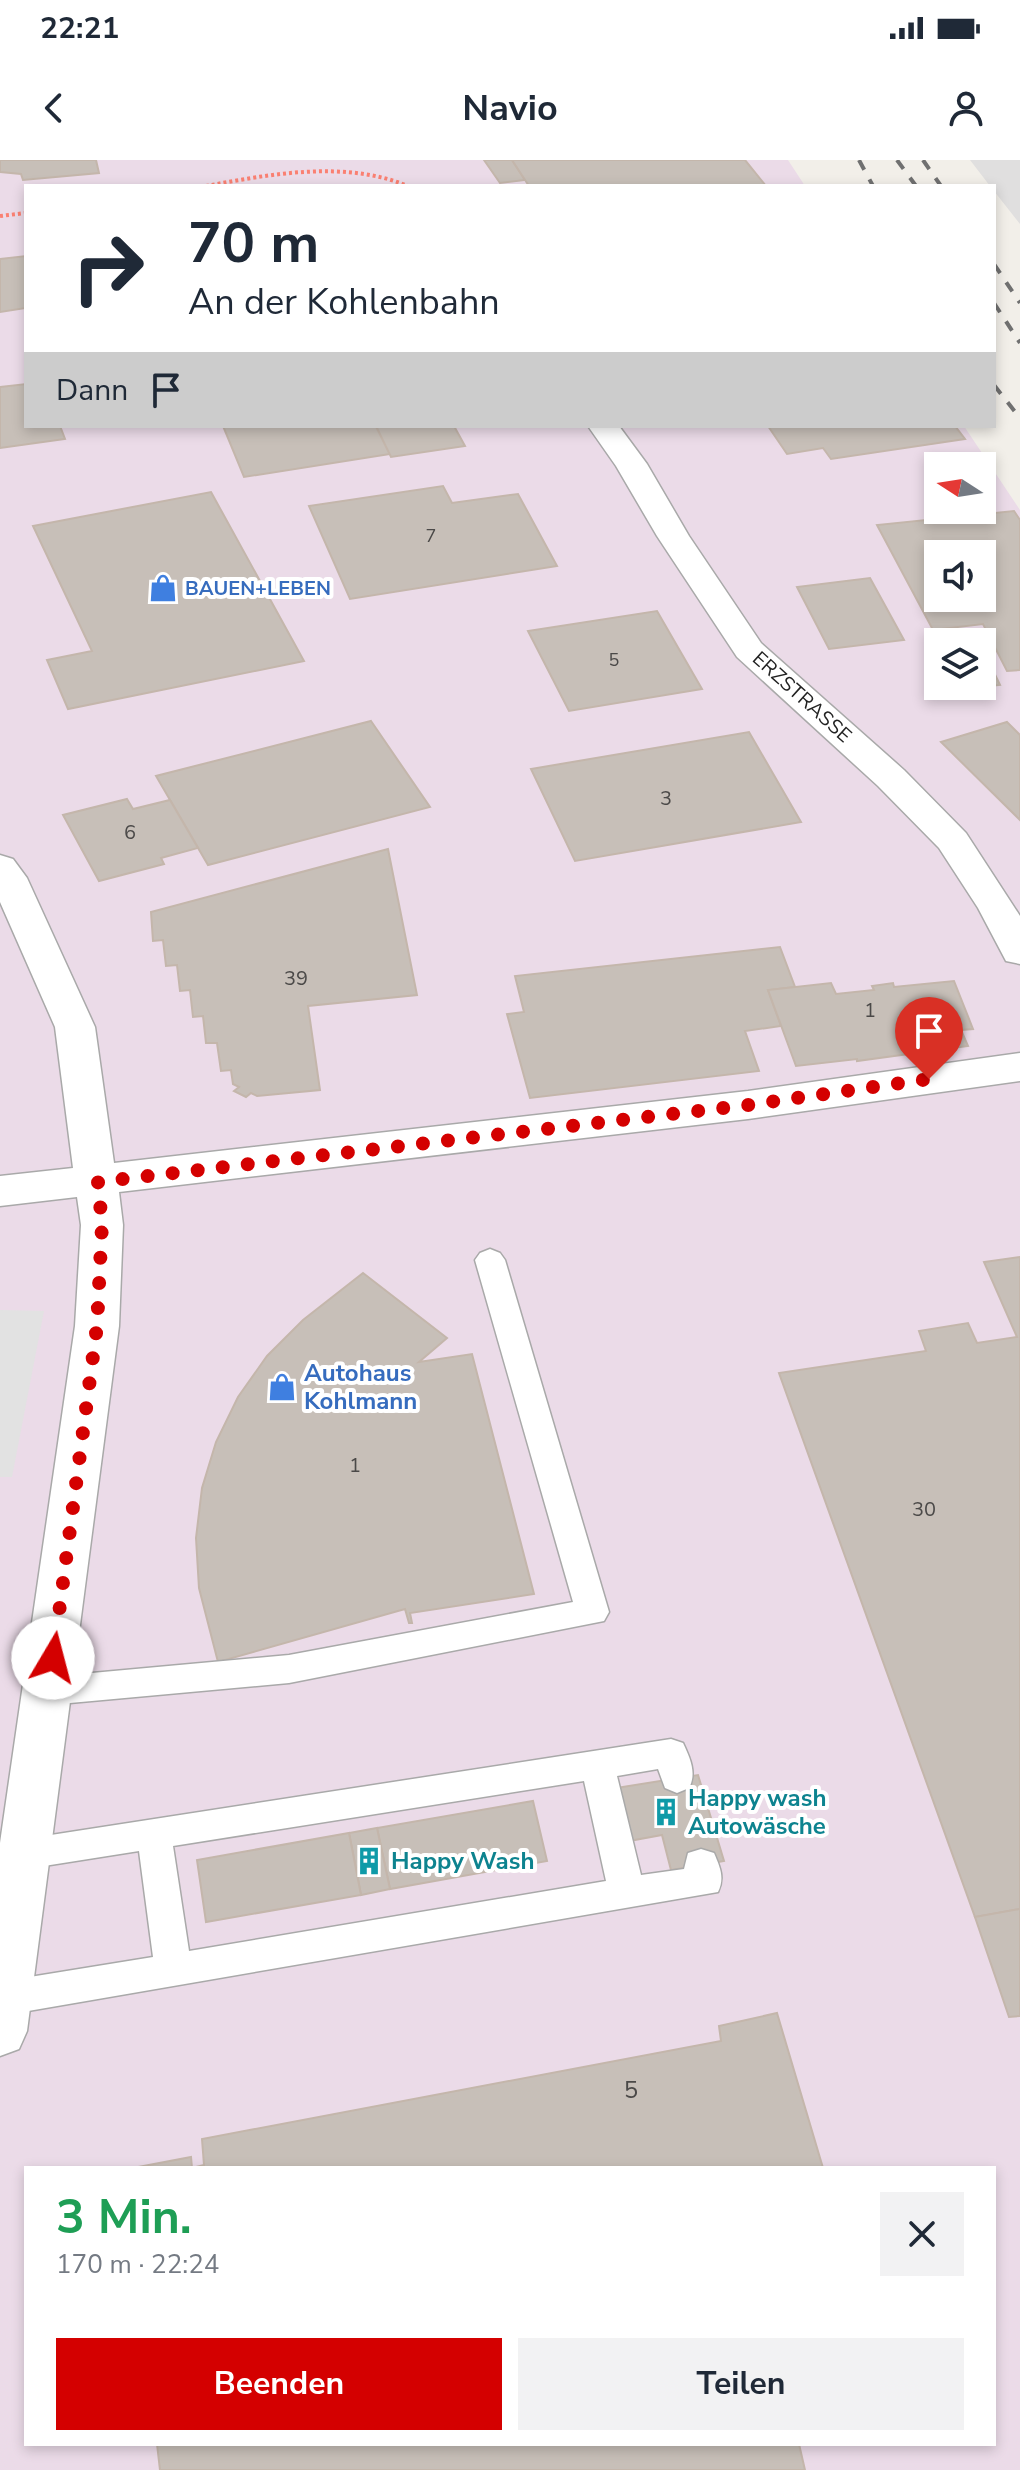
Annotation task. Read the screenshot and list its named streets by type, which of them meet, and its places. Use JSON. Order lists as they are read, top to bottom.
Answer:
{
  "streets": {
    "street": ["ERZSTRASSE"]
  },
  "places": {
    "shop": ["BAUEN+LEBEN", "Autohaus Kohlmann"],
    "building": ["Happy wash Autowäsche", "Happy Wash"]
  },
  "house_numbers": [
    "7",
    "5",
    "3",
    "6",
    "39",
    "1",
    "1",
    "30",
    "5"
  ],
  "north": "left",
  "page": {
    "status": "22:21",
    "header": "Navio",
    "turn": ["70 m", "An der Kohlenbahn"],
    "then": "Dann",
    "heading": ["3 Min.", "170 m · 22:24"],
    "buttons": ["Beenden", "Teilen"]
  }
}
